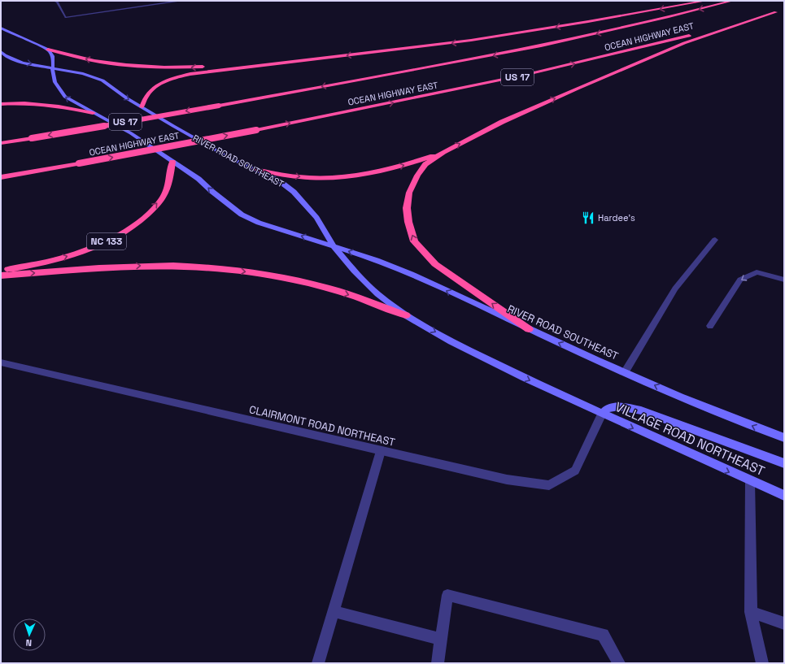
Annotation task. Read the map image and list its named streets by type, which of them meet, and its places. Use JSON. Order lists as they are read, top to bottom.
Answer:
{
  "streets": {
    "highway": ["OCEAN HIGHWAY EAST", "US 17", "NC 133"],
    "main road": ["RIVER ROAD SOUTHEAST", "VILLAGE ROAD NORTHEAST"],
    "street": ["CLAIRMONT ROAD NORTHEAST"]
  },
  "crossings": [
    ["RIVER ROAD SOUTHEAST", "NC 133"],
    ["RIVER ROAD SOUTHEAST", "CLAIRMONT ROAD NORTHEAST"],
    ["RIVER ROAD SOUTHEAST", "VILLAGE ROAD NORTHEAST"],
    ["CLAIRMONT ROAD NORTHEAST", "VILLAGE ROAD NORTHEAST"]
  ],
  "places": {
    "restaurant": ["Hardee's"]
  },
  "north": "bottom"
}
